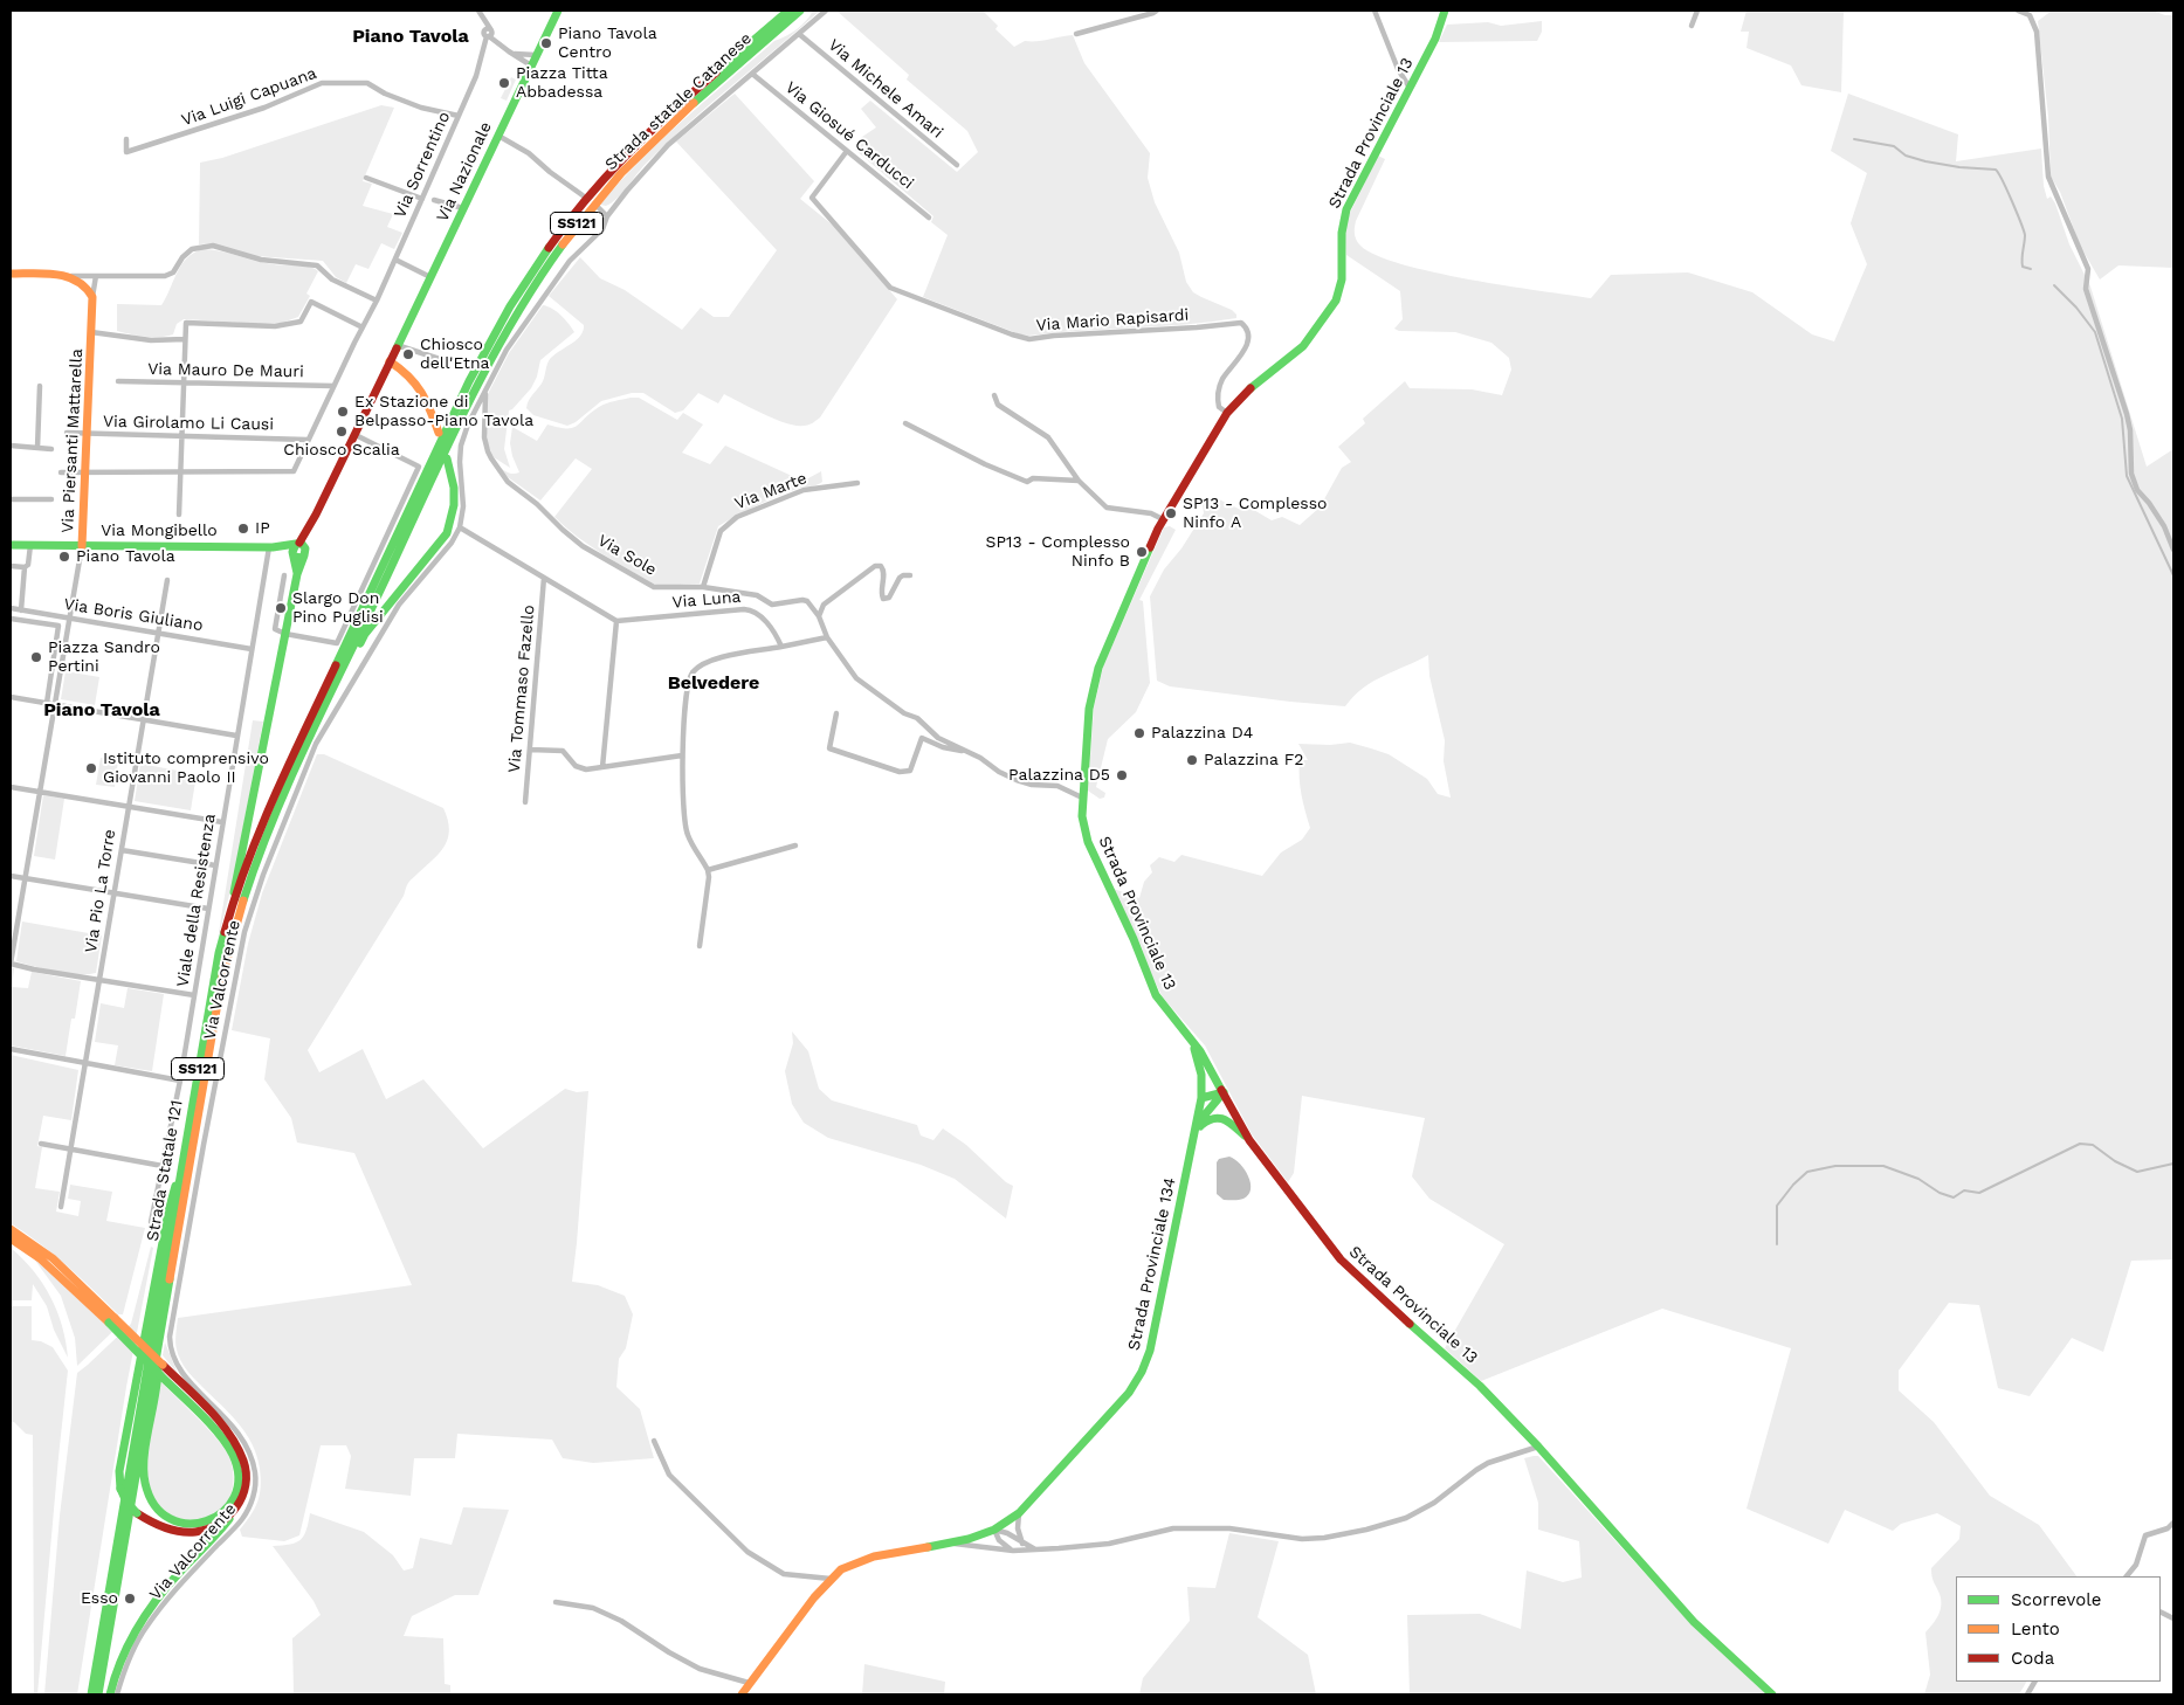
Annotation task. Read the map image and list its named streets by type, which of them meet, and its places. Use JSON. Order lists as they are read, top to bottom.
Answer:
{
  "streets": {
    "main road": [
      "Strada statale Catanese",
      "Strada Provinciale 13",
      "Via Nazionale",
      "SS121",
      "Via Piersanti Mattarella",
      "Via Mongibello",
      "Strada Statale 121",
      "Strada Provinciale 134"
    ],
    "street": [
      "Via Michele Amari",
      "Via Luigi Capuana",
      "Via Giosué Carducci",
      "Via Sorrentino",
      "Via Mario Rapisardi",
      "Via Mauro De Mauri",
      "Via Girolamo Li Causi",
      "Via Marte",
      "Via Sole",
      "Via Luna",
      "Via Boris Giuliano",
      "Via Tommaso Fazello",
      "Via Pio La Torre",
      "Viale della Resistenza",
      "Via Valcorrente"
    ]
  },
  "crossings": [
    ["Via Luigi Capuana", "Via Sorrentino"],
    ["Strada statale Catanese", "Strada Statale 121"],
    ["Strada Provinciale 13", "Via Mario Rapisardi"],
    ["Via Giosué Carducci", "Via Mario Rapisardi"],
    ["Via Girolamo Li Causi", "Via Piersanti Mattarella"],
    ["Via Piersanti Mattarella", "Via Mongibello"],
    ["Via Piersanti Mattarella", "Via Boris Giuliano"],
    ["Via Marte", "Via Sole"],
    ["Via Mongibello", "Viale della Resistenza"],
    ["Via Boris Giuliano", "Via Pio La Torre"],
    ["Via Boris Giuliano", "Viale della Resistenza"]
  ],
  "districts": ["Piano Tavola", "Belvedere", "Piano Tavola"],
  "places": [
    "Piano Tavola Centro",
    "Piazza Titta Abbadessa",
    "Chiosco dell'Etna",
    "Ex Stazione di Belpasso-Piano Tavola",
    "Chiosco Scalia",
    "SP13 - Complesso Ninfo A",
    "IP",
    "SP13 - Complesso Ninfo B",
    "Piano Tavola",
    "Slargo Don Pino Puglisi",
    "Piazza Sandro Pertini",
    "Palazzina D4",
    "Palazzina F2",
    "Istituto comprensivo Giovanni Paolo II",
    "Palazzina D5",
    "Esso"
  ],
  "legend": ["Scorrevole", "Lento", "Coda"]
}
